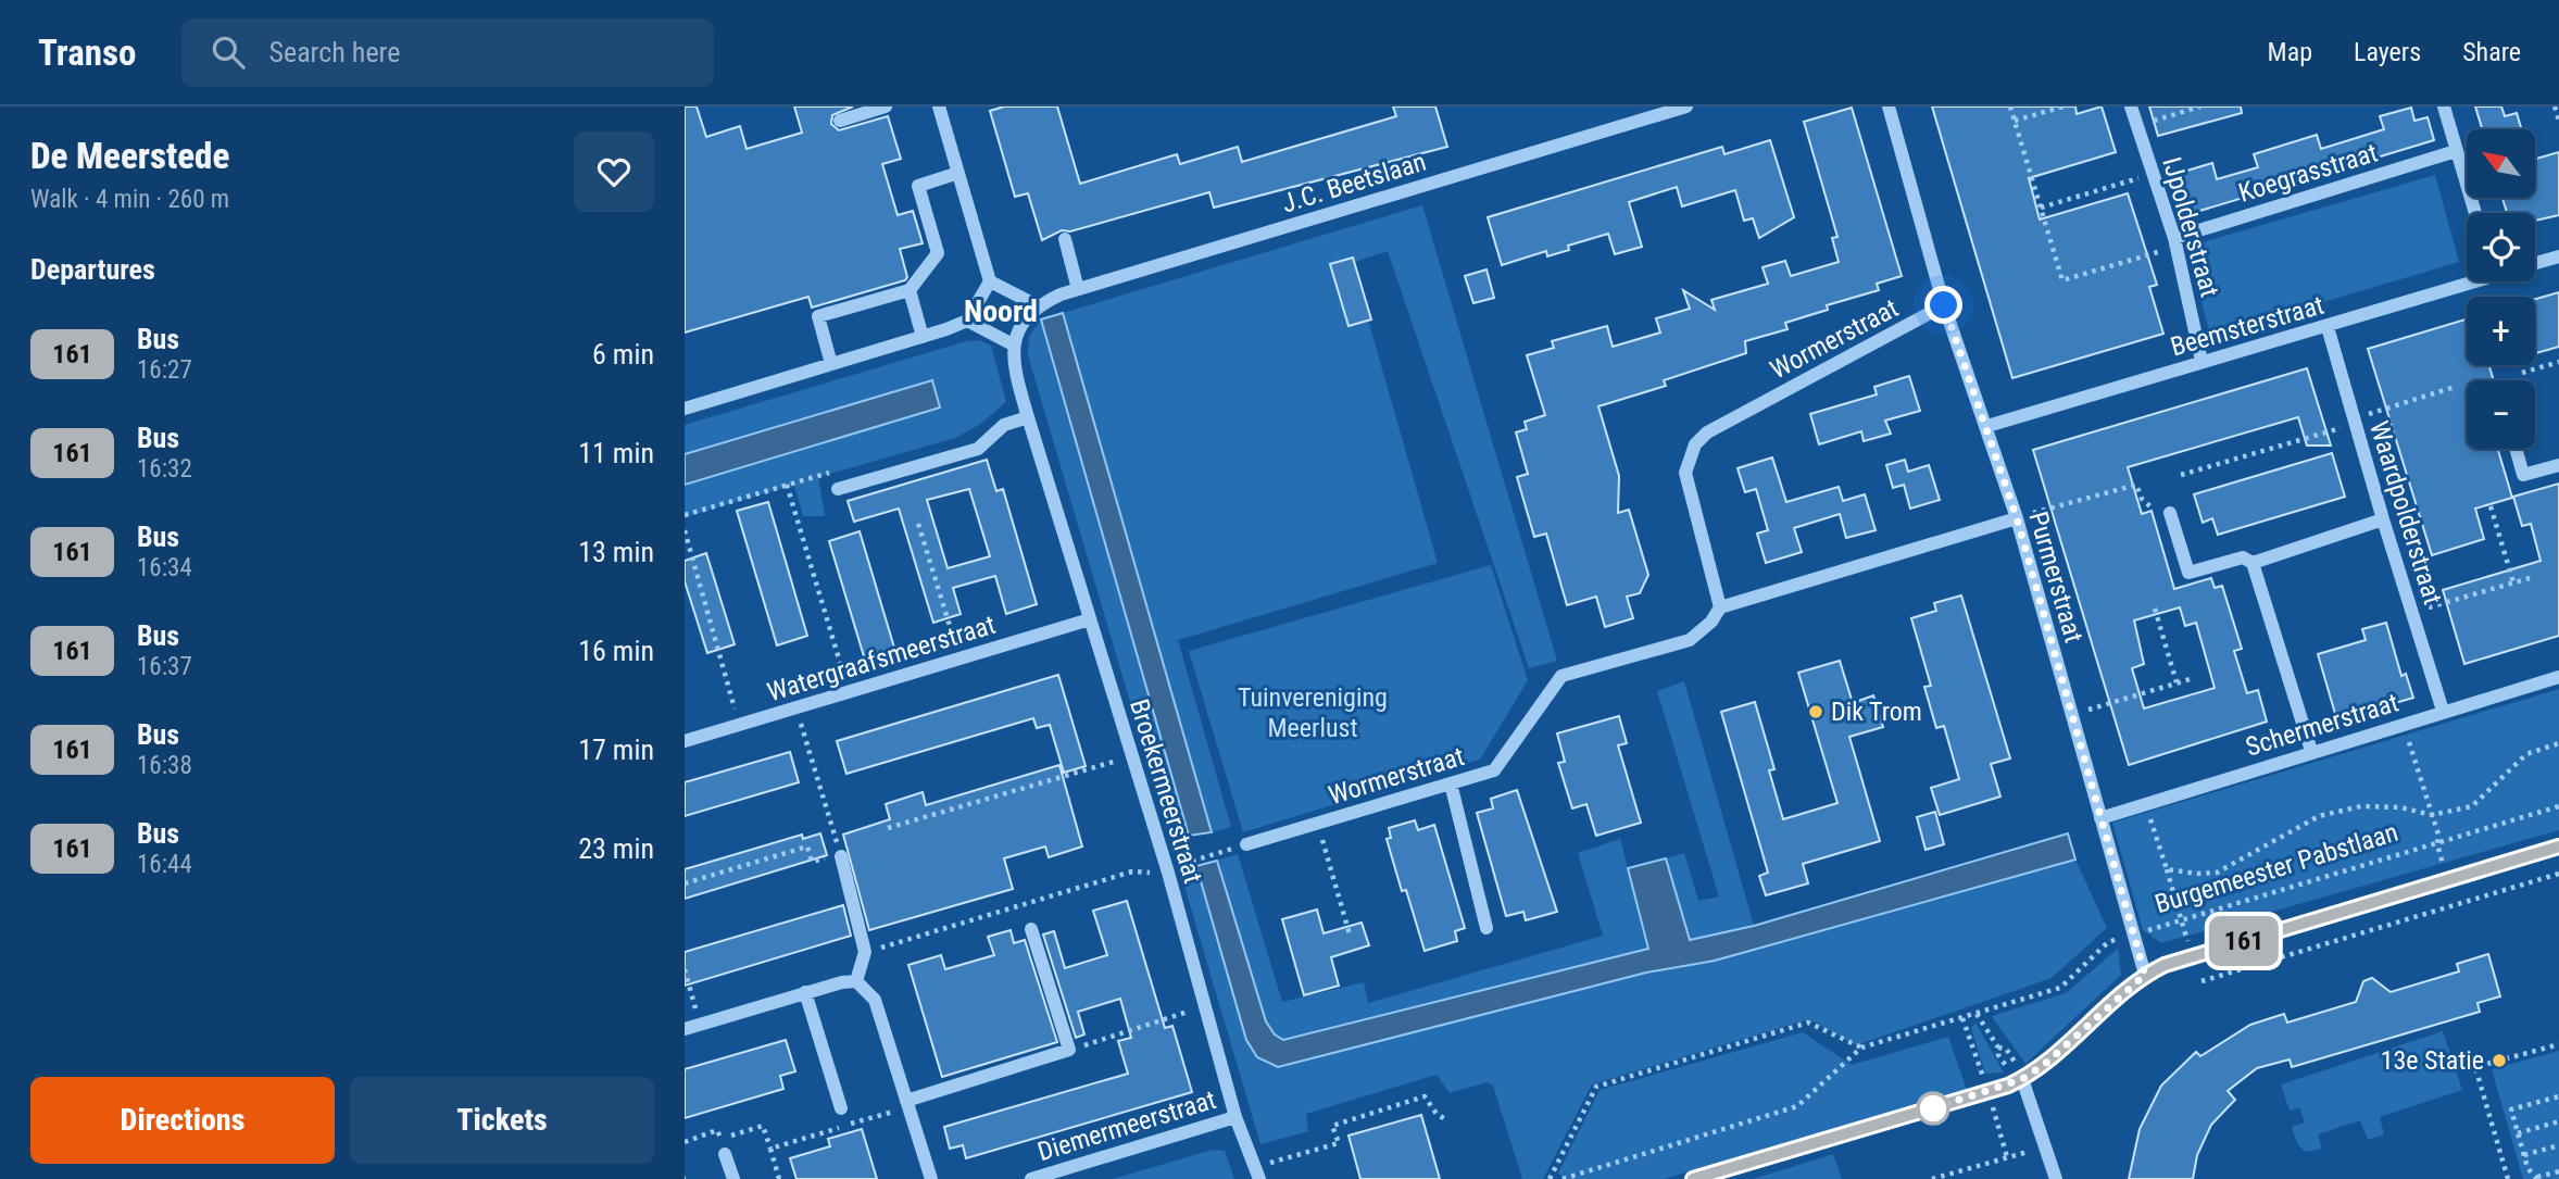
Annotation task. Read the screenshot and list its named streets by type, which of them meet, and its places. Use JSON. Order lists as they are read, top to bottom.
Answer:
{
  "streets": {
    "street": [
      "Koegrasstraat",
      "J.C. Beetslaan",
      "IJpolderstraat",
      "Beemsterstraat",
      "Wormerstraat",
      "Waardpolderstraat",
      "Purmerstraat",
      "Watergraafsmeerstraat",
      "Schermerstraat",
      "Broekermeerstraat",
      "Diemermeerstraat"
    ],
    "path": ["Burgemeester Pabstlaan"]
  },
  "crossings": [
    ["Koegrasstraat", "IJpolderstraat"],
    ["IJpolderstraat", "Beemsterstraat"],
    ["Beemsterstraat", "Waardpolderstraat"],
    ["Beemsterstraat", "Purmerstraat"],
    ["Wormerstraat", "Purmerstraat"],
    ["Waardpolderstraat", "Schermerstraat"],
    ["Purmerstraat", "Schermerstraat"],
    ["Purmerstraat", "Burgemeester Pabstlaan"],
    ["Watergraafsmeerstraat", "Broekermeerstraat"],
    ["Broekermeerstraat", "Diemermeerstraat"]
  ],
  "districts": ["Noord"],
  "parks": ["Tuinvereniging Meerlust"],
  "places": ["Dik Trom", "13e Statie"],
  "lines": ["bus line 161"],
  "north": "top left",
  "page": {
    "header": "Transo",
    "search": "Search here",
    "nav": ["Map", "Layers", "Share"],
    "heading": [
      ["De Meerstede", "Walk · 4 min · 260 m"],
      "Departures"
    ],
    "on_map": "161",
    "map_buttons": ["+", "−"],
    "list": [
      {
        "mark": "161",
        "name": "Bus",
        "note": "16:27",
        "value": "6 min"
      },
      {
        "mark": "161",
        "name": "Bus",
        "note": "16:32",
        "value": "11 min"
      },
      {
        "mark": "161",
        "name": "Bus",
        "note": "16:34",
        "value": "13 min"
      },
      {
        "mark": "161",
        "name": "Bus",
        "note": "16:37",
        "value": "16 min"
      },
      {
        "mark": "161",
        "name": "Bus",
        "note": "16:38",
        "value": "17 min"
      },
      {
        "mark": "161",
        "name": "Bus",
        "note": "16:44",
        "value": "23 min"
      }
    ],
    "buttons": ["Directions", "Tickets"]
  }
}
